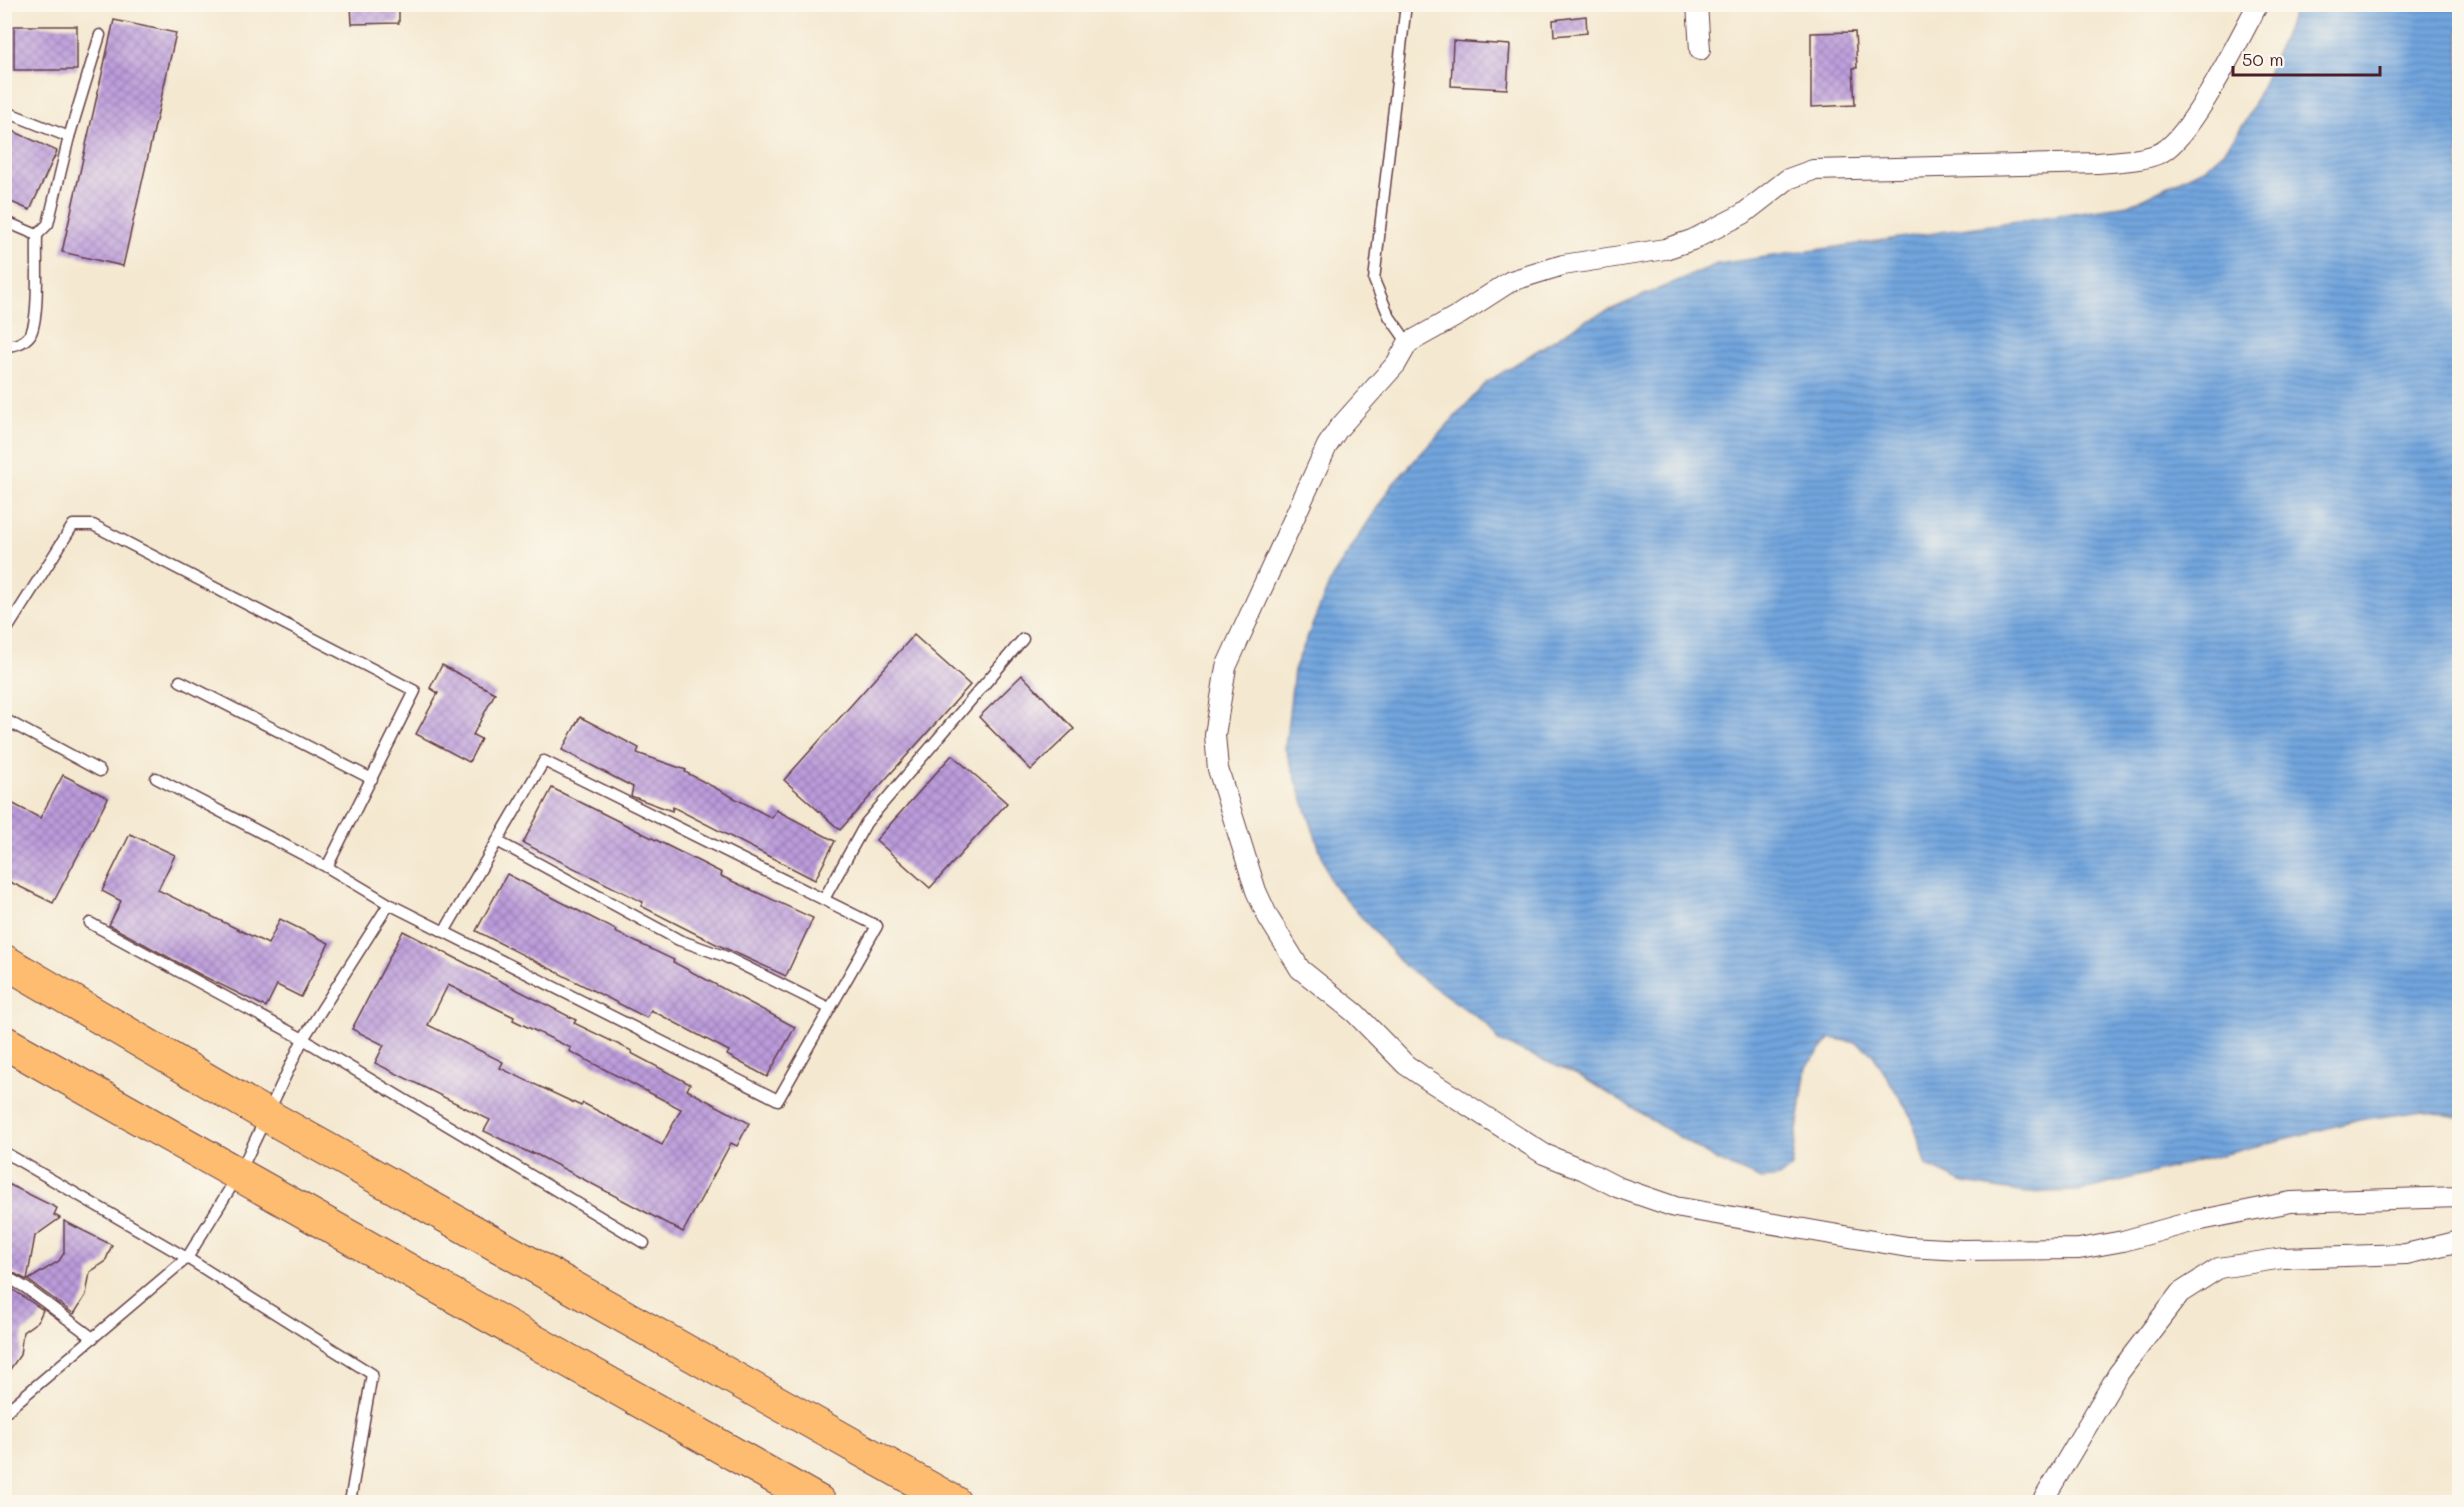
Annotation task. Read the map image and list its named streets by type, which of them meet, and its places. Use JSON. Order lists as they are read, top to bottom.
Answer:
{
  "scale_bar": "50 m"
}
